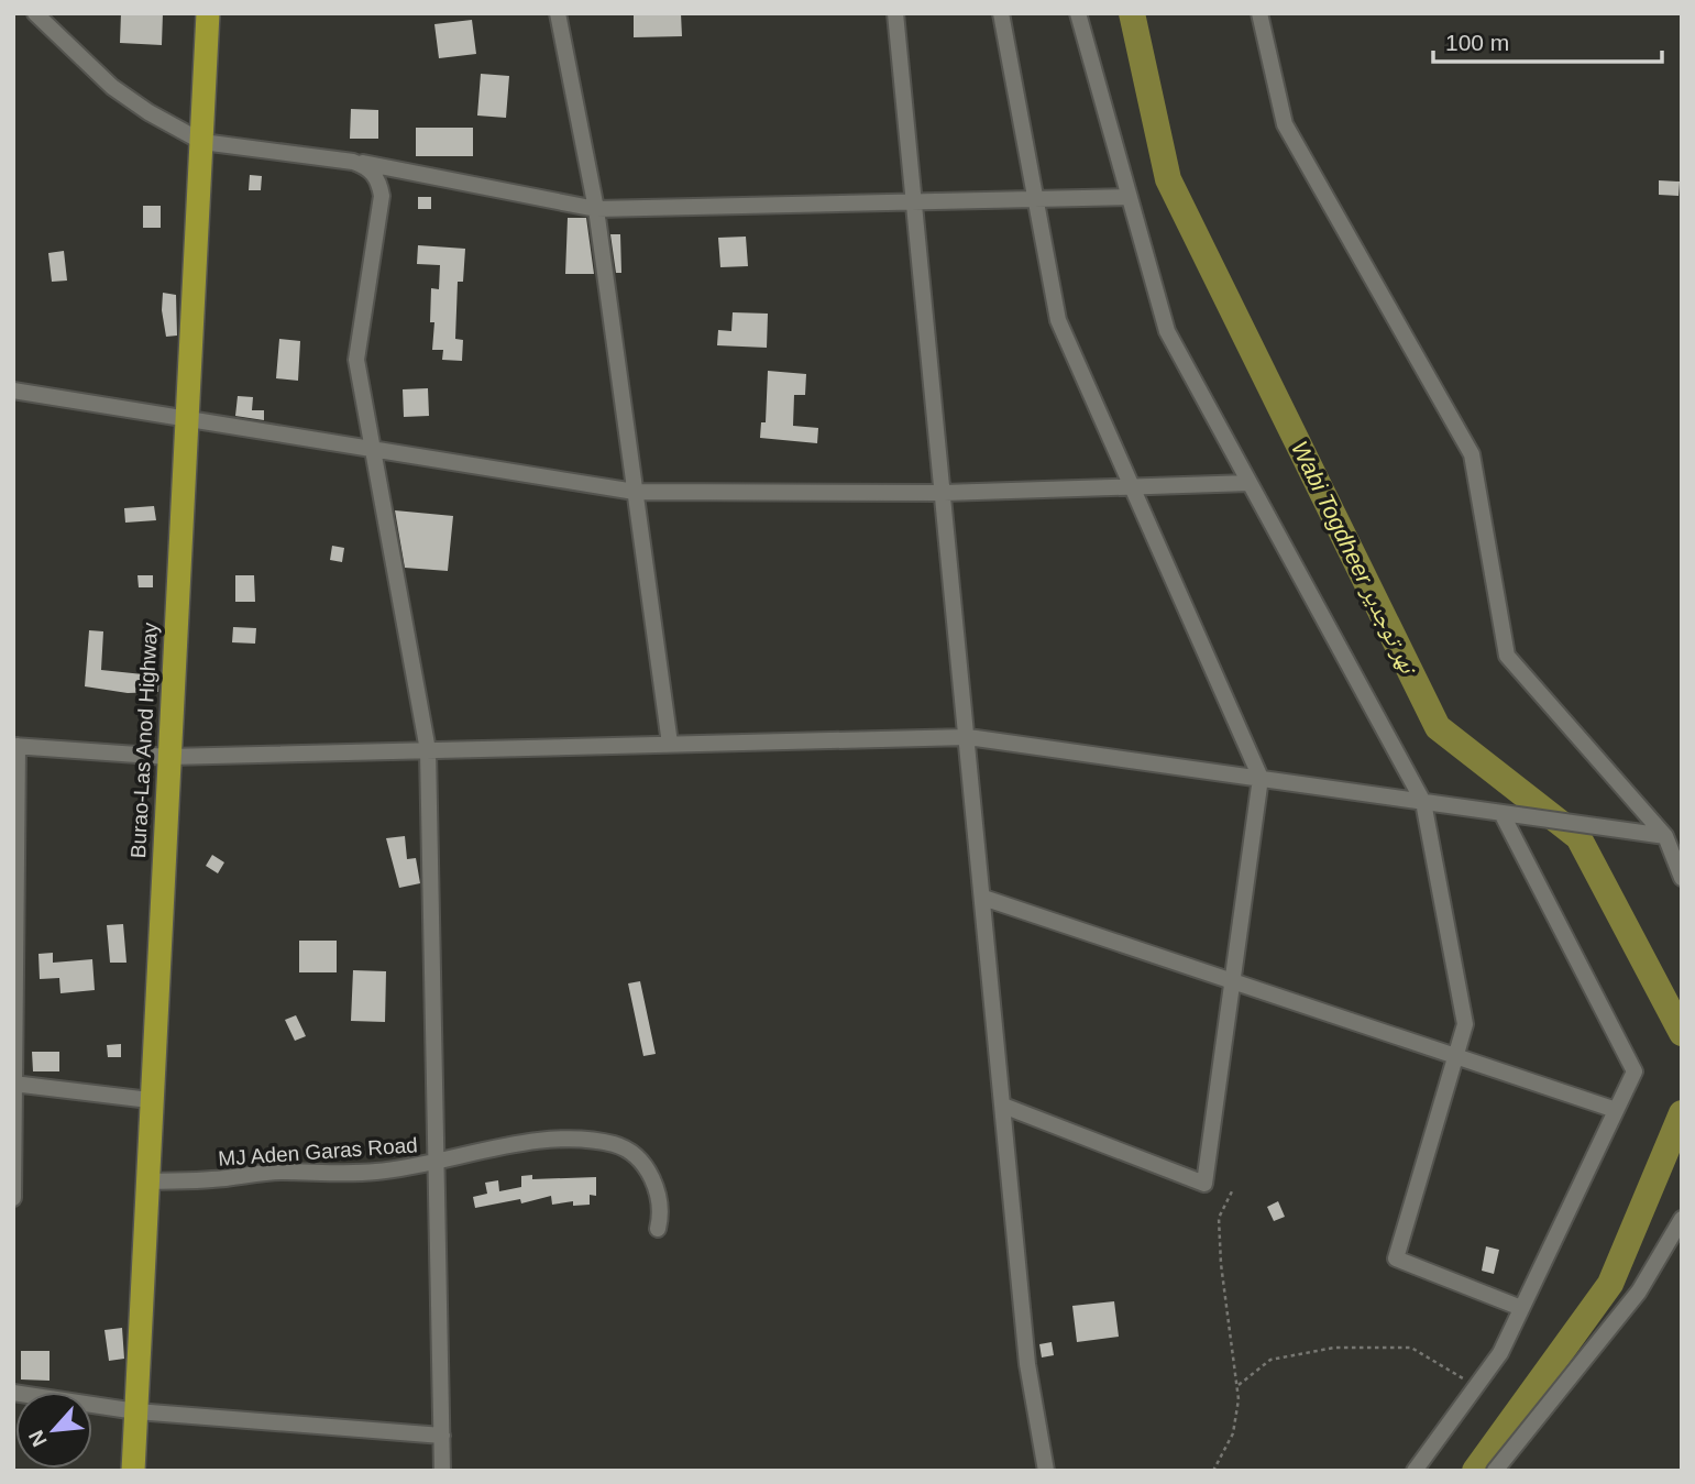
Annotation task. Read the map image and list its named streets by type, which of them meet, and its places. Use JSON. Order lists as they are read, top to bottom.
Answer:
{
  "streets": {
    "highway": ["Burao-Las Anod Highway"],
    "street": ["MJ Aden Garas Road"]
  },
  "crossings": [
    ["Burao-Las Anod Highway", "MJ Aden Garas Road"]
  ],
  "water": ["Wabi Togdheer نهر توجدير"],
  "scale_bar": "100 m",
  "north": "bottom left"
}
